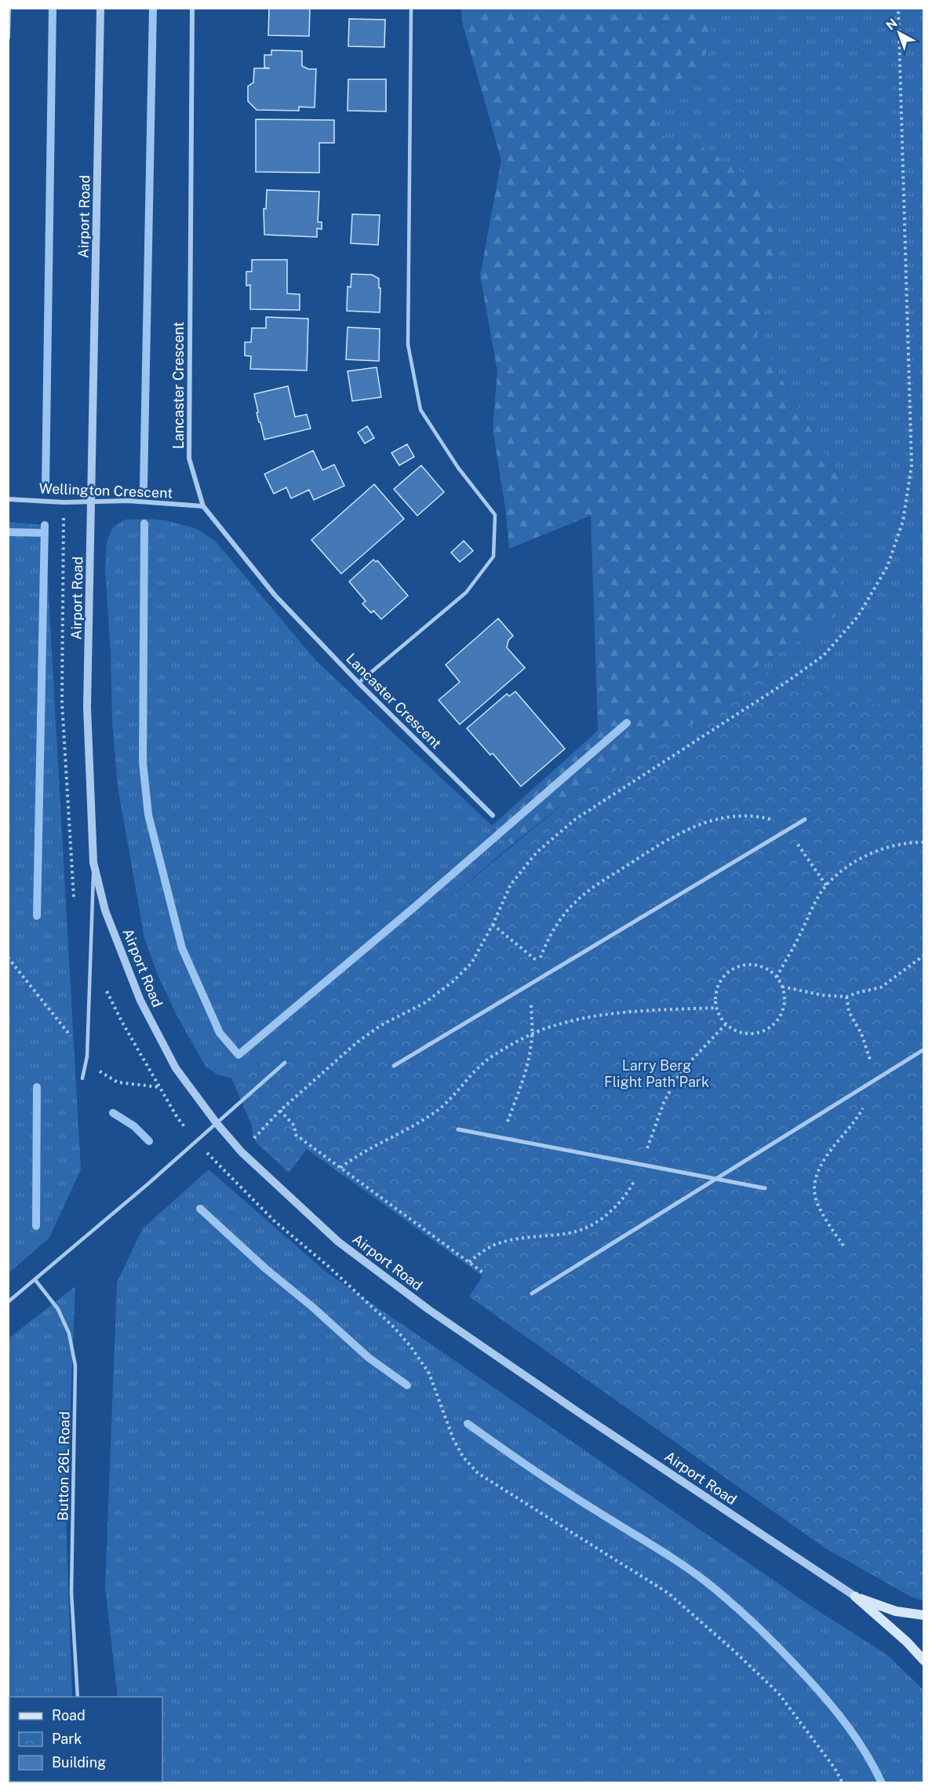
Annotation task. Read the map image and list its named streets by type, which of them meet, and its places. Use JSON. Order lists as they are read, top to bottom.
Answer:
{
  "streets": {
    "street": ["Airport Road", "Lancaster Crescent", "Wellington Crescent"],
    "lane": ["Button 26L Road"]
  },
  "crossings": [
    ["Airport Road", "Wellington Crescent"],
    ["Lancaster Crescent", "Wellington Crescent"]
  ],
  "parks": ["Larry Berg Flight Path Park"],
  "legend": ["Road", "Park", "Building"],
  "north": "top left"
}
